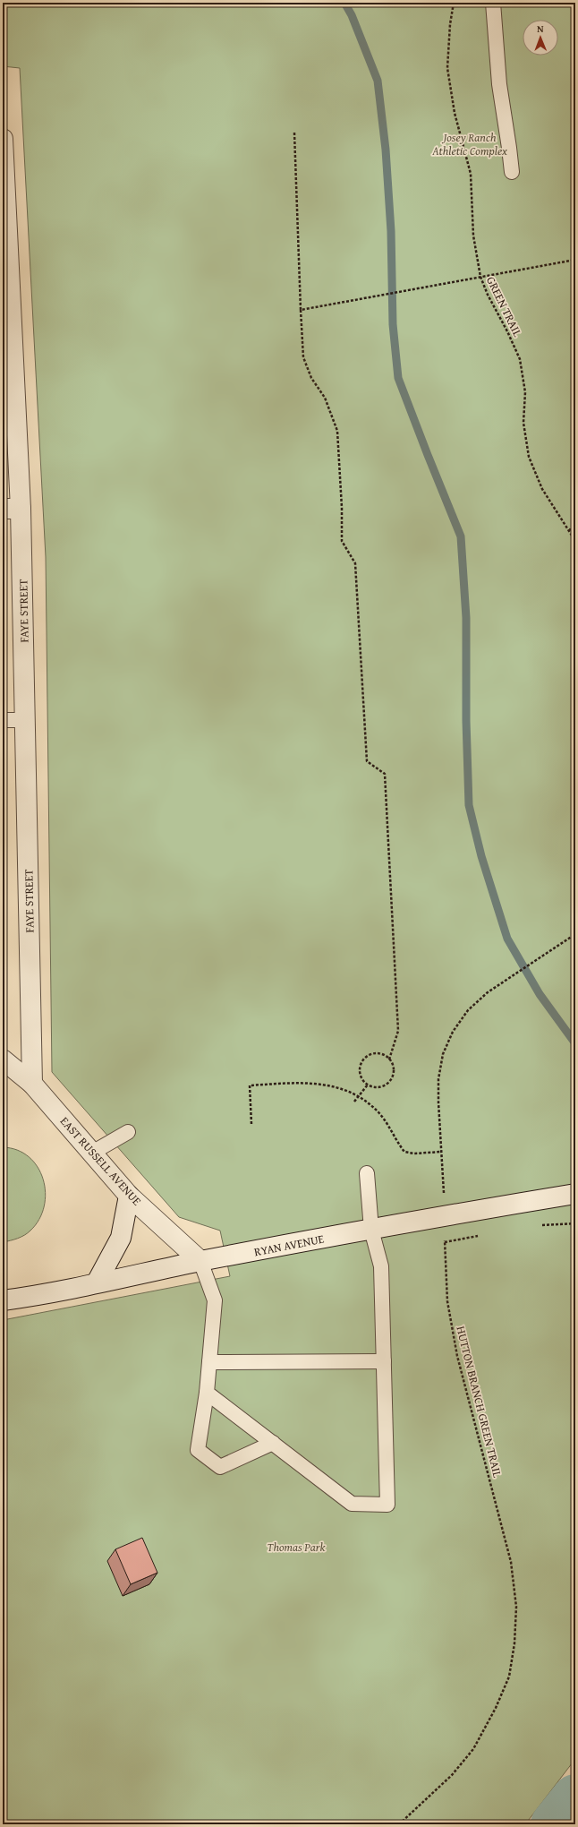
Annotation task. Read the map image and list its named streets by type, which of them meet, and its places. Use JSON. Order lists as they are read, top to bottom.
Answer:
{
  "streets": {
    "street": ["FAYE STREET", "EAST RUSSELL AVENUE", "RYAN AVENUE"],
    "path": ["GREEN TRAIL", "HUTTON BRANCH GREEN TRAIL"]
  },
  "crossings": [
    ["FAYE STREET", "EAST RUSSELL AVENUE"],
    ["EAST RUSSELL AVENUE", "RYAN AVENUE"],
    ["RYAN AVENUE", "HUTTON BRANCH GREEN TRAIL"]
  ],
  "parks": ["Josey Ranch Athletic Complex", "Thomas Park"],
  "north": "top"
}
